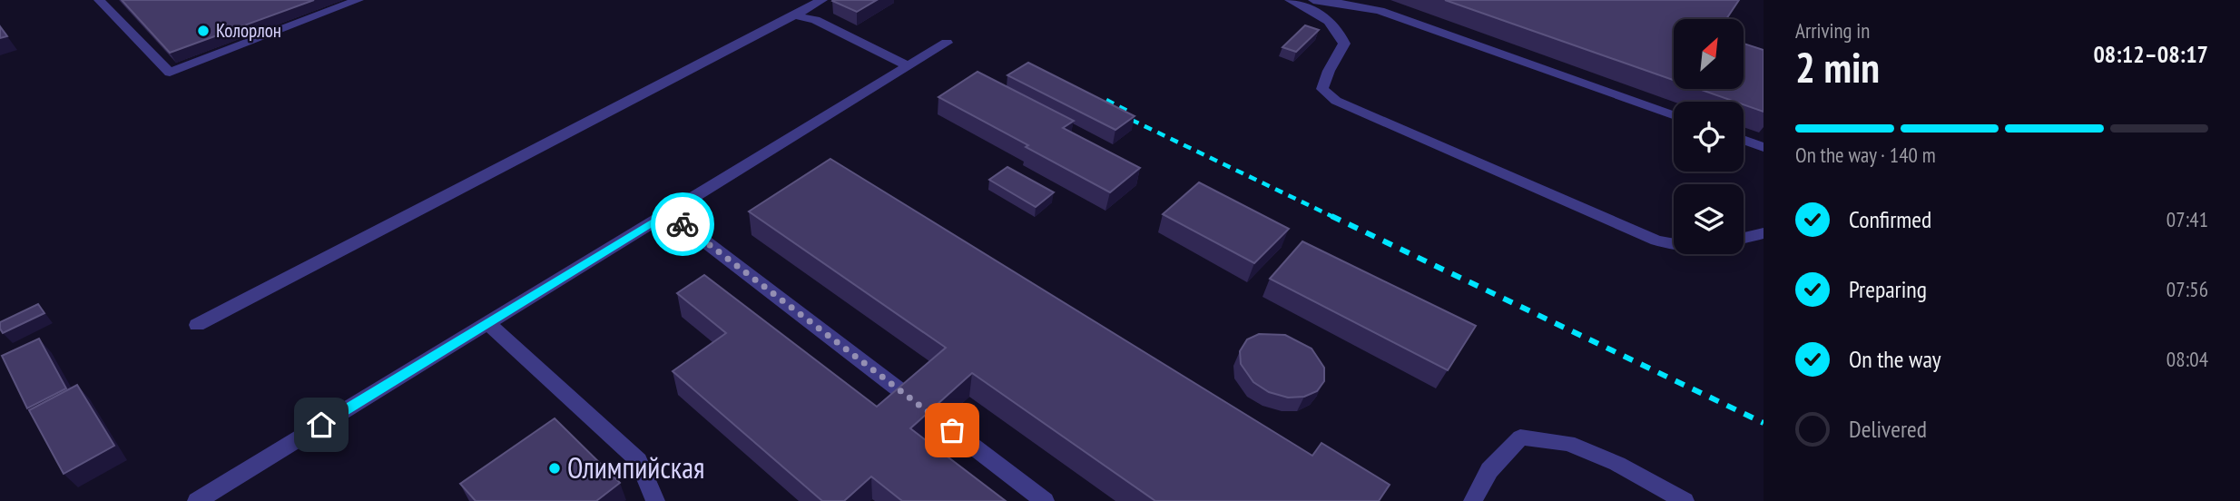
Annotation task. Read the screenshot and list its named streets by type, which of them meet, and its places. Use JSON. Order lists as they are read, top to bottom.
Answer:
{
  "places": ["Колорлон", "Олимпийская"],
  "north": "top right",
  "page": {
    "heading": ["2 min", "Arriving in", "08:12–08:17"],
    "bar": "On the way · 140 m",
    "list": [
      ["Confirmed", "07:41"],
      ["Preparing", "07:56"],
      ["On the way", "08:04"],
      "Delivered"
    ]
  }
}
